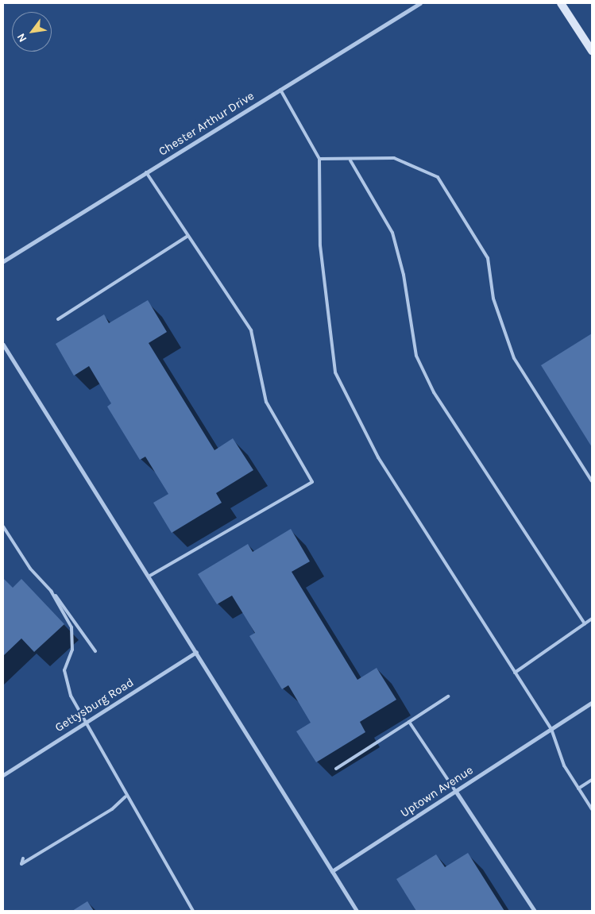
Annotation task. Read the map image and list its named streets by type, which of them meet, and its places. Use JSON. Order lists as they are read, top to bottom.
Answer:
{
  "streets": {
    "street": ["Chester Arthur Drive", "Gettysburg Road", "Uptown Avenue"]
  },
  "north": "bottom left"
}
